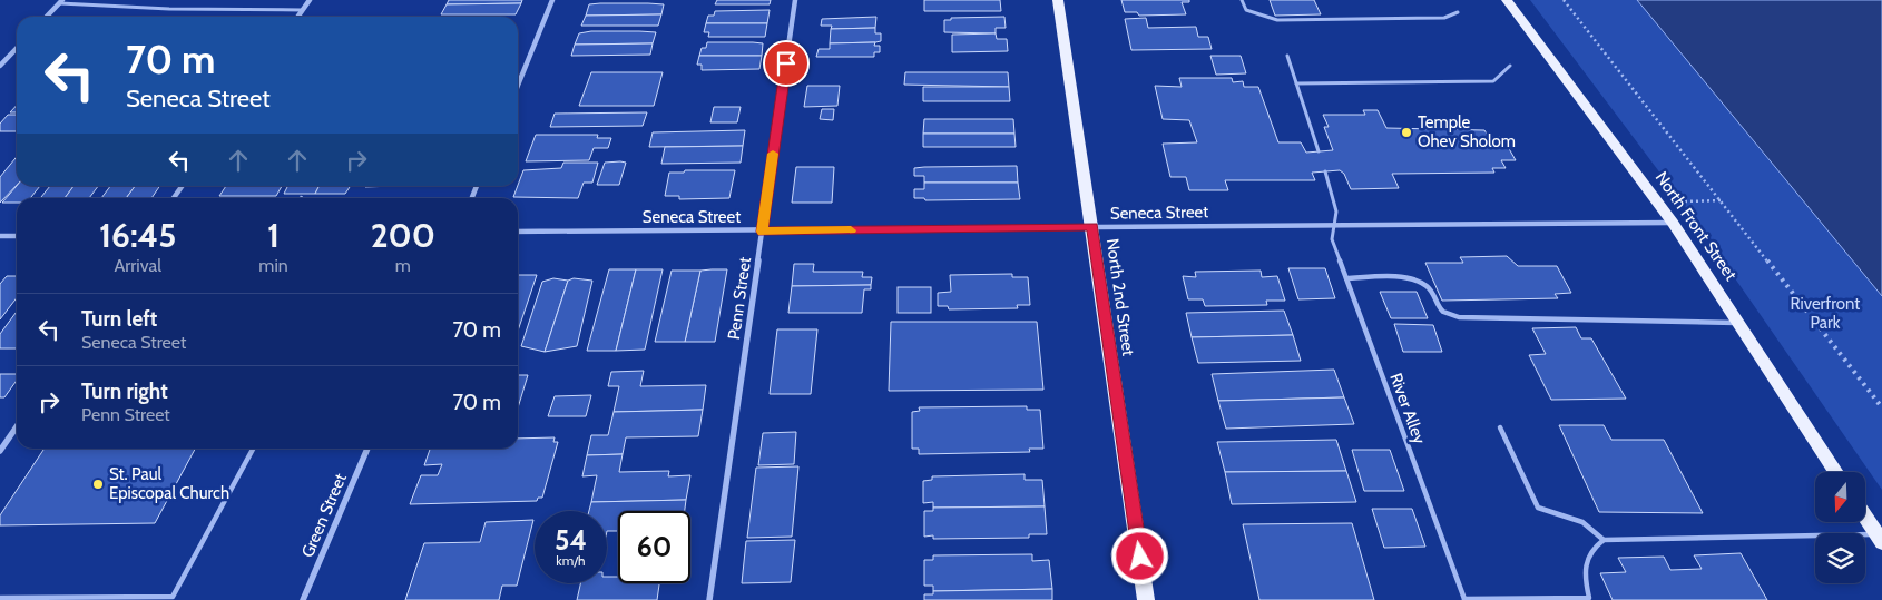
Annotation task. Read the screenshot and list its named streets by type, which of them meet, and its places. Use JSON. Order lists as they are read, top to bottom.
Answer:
{
  "streets": {
    "main road": ["North Front Street", "North 2nd Street"],
    "street": ["Seneca Street", "Penn Street", "Green Street"],
    "lane": ["River Alley"]
  },
  "crossings": [
    ["Seneca Street", "North Front Street"],
    ["Seneca Street", "North 2nd Street"],
    ["Seneca Street", "Penn Street"],
    ["Seneca Street", "River Alley"]
  ],
  "parks": ["Riverfront Park"],
  "places": ["Temple Ohev Sholom", "St. Paul Episcopal Church"],
  "north": "bottom",
  "page": {
    "turn": ["70 m", "Seneca Street"],
    "eta": [
      "16:45",
      "Arrival",
      "1",
      "min",
      "200",
      "m"
    ],
    "list": [
      {
        "name": "Turn left",
        "note": "Seneca Street",
        "value": "70 m"
      },
      {
        "name": "Turn right",
        "note": "Penn Street",
        "value": "70 m"
      }
    ],
    "speed": "54 km/h",
    "limit": "60"
  }
}
